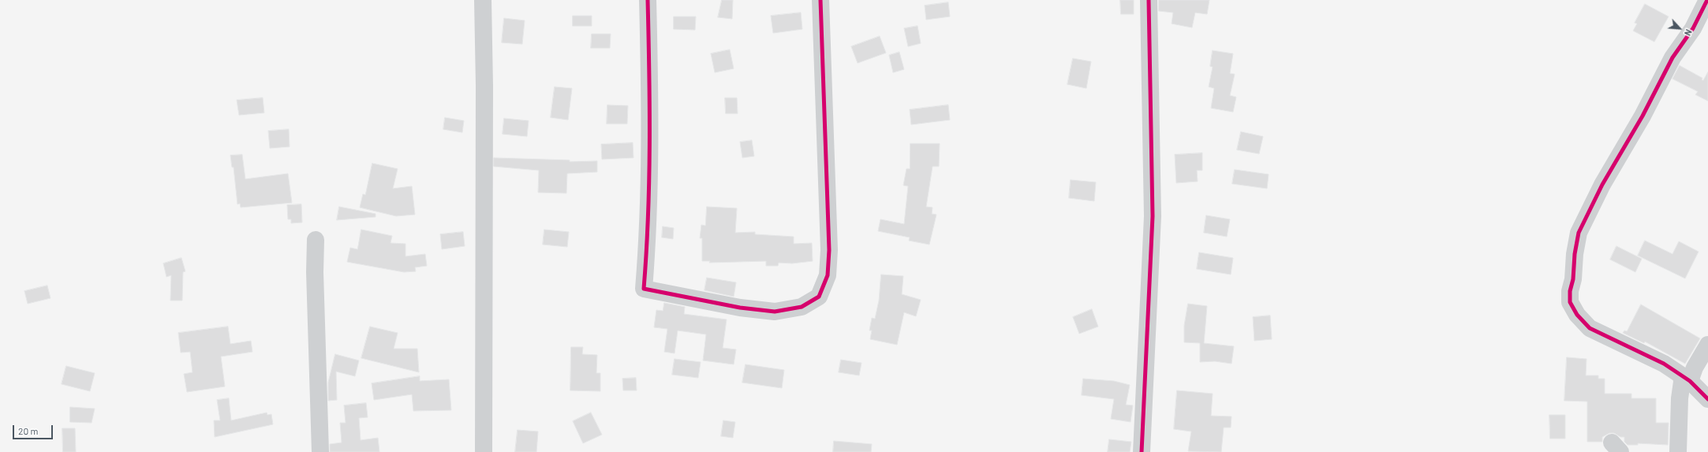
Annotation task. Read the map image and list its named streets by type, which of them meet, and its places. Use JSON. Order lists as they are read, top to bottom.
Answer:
{
  "scale_bar": "20 m",
  "north": "bottom right"
}
